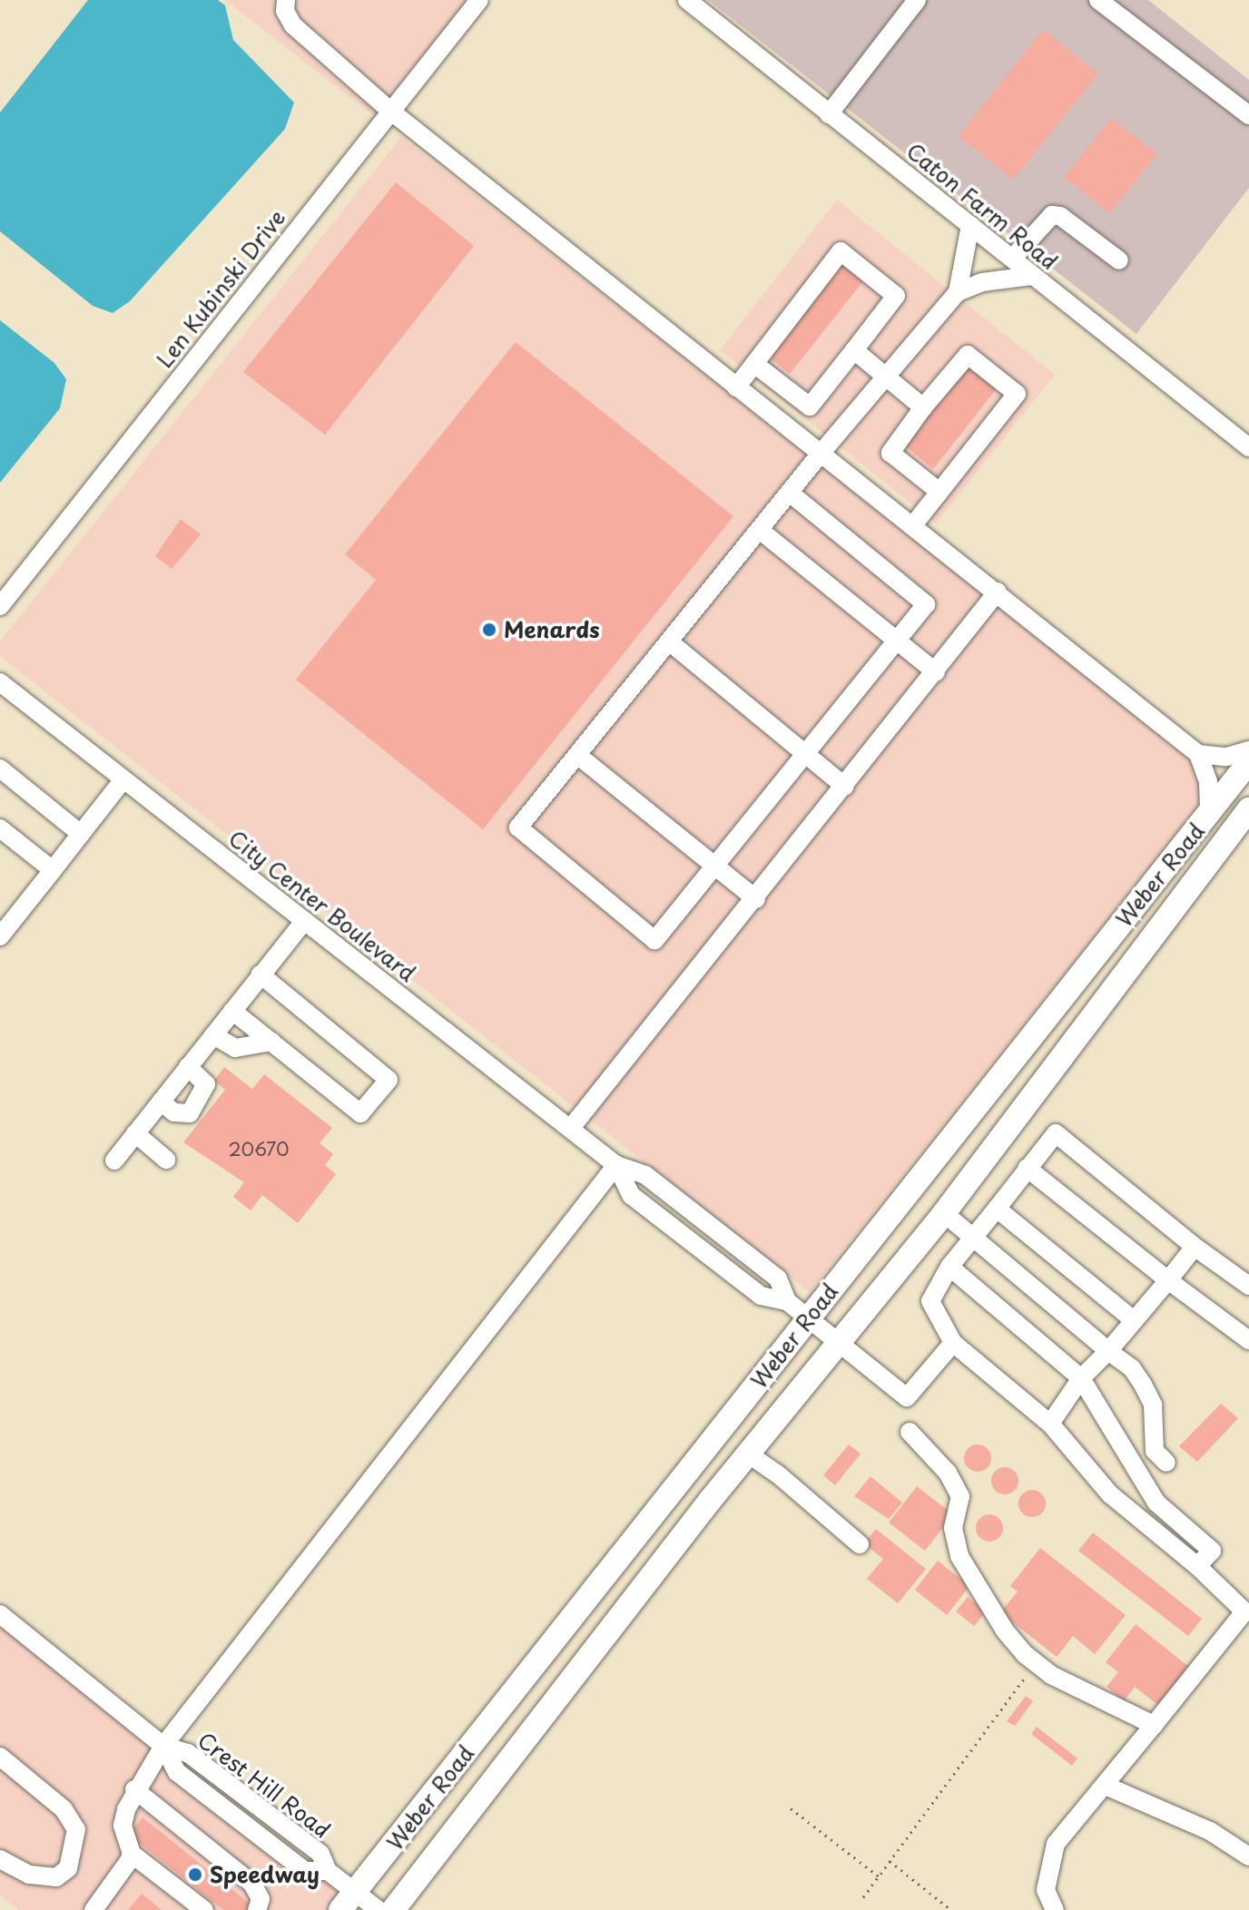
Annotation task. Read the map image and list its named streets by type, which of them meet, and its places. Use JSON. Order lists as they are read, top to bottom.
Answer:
{
  "streets": {
    "main road": ["Weber Road"],
    "street": [
      "Caton Farm Road",
      "Len Kubinski Drive",
      "City Center Boulevard",
      "Crest Hill Road"
    ]
  },
  "crossings": [
    ["Weber Road", "City Center Boulevard"],
    ["Weber Road", "Crest Hill Road"]
  ],
  "places": ["Menards", "Speedway"],
  "house_numbers": ["20670"]
}
